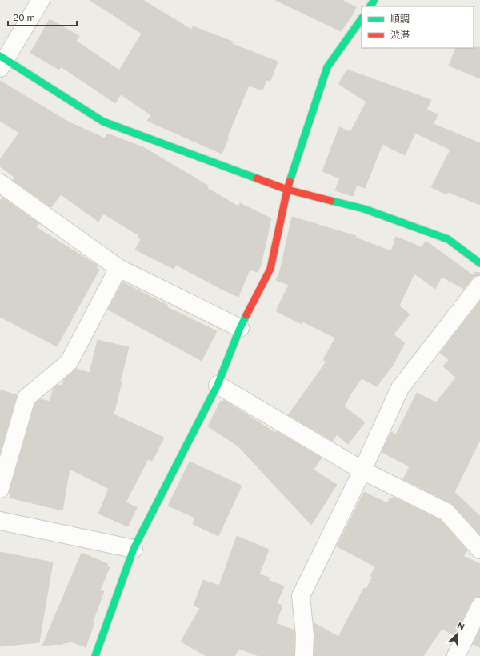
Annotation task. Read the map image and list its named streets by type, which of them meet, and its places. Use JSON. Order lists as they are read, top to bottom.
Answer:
{
  "legend": ["順調", "渋滞"],
  "scale_bar": "20 m",
  "north": "top right"
}
